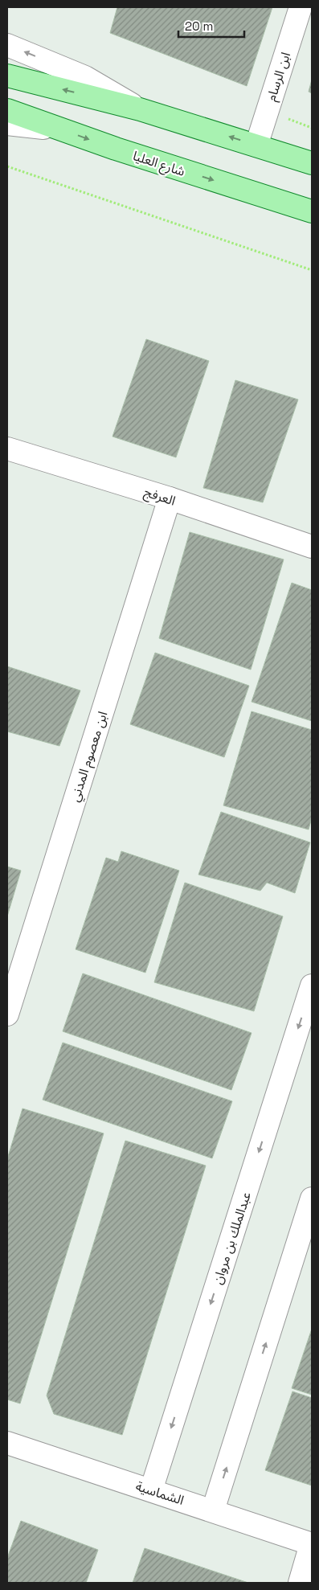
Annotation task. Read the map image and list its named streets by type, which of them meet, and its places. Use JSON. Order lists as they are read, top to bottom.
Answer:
{
  "streets": {
    "main road": ["شارع العليا"],
    "street": [
      "ابن الرسام",
      "العرفج",
      "ابن معصوم المدني",
      "عبدالملك بن مروان",
      "الشماسية"
    ]
  },
  "crossings": [
    ["العرفج", "ابن معصوم المدني"],
    ["عبدالملك بن مروان", "الشماسية"]
  ],
  "scale_bar": "20 m"
}
